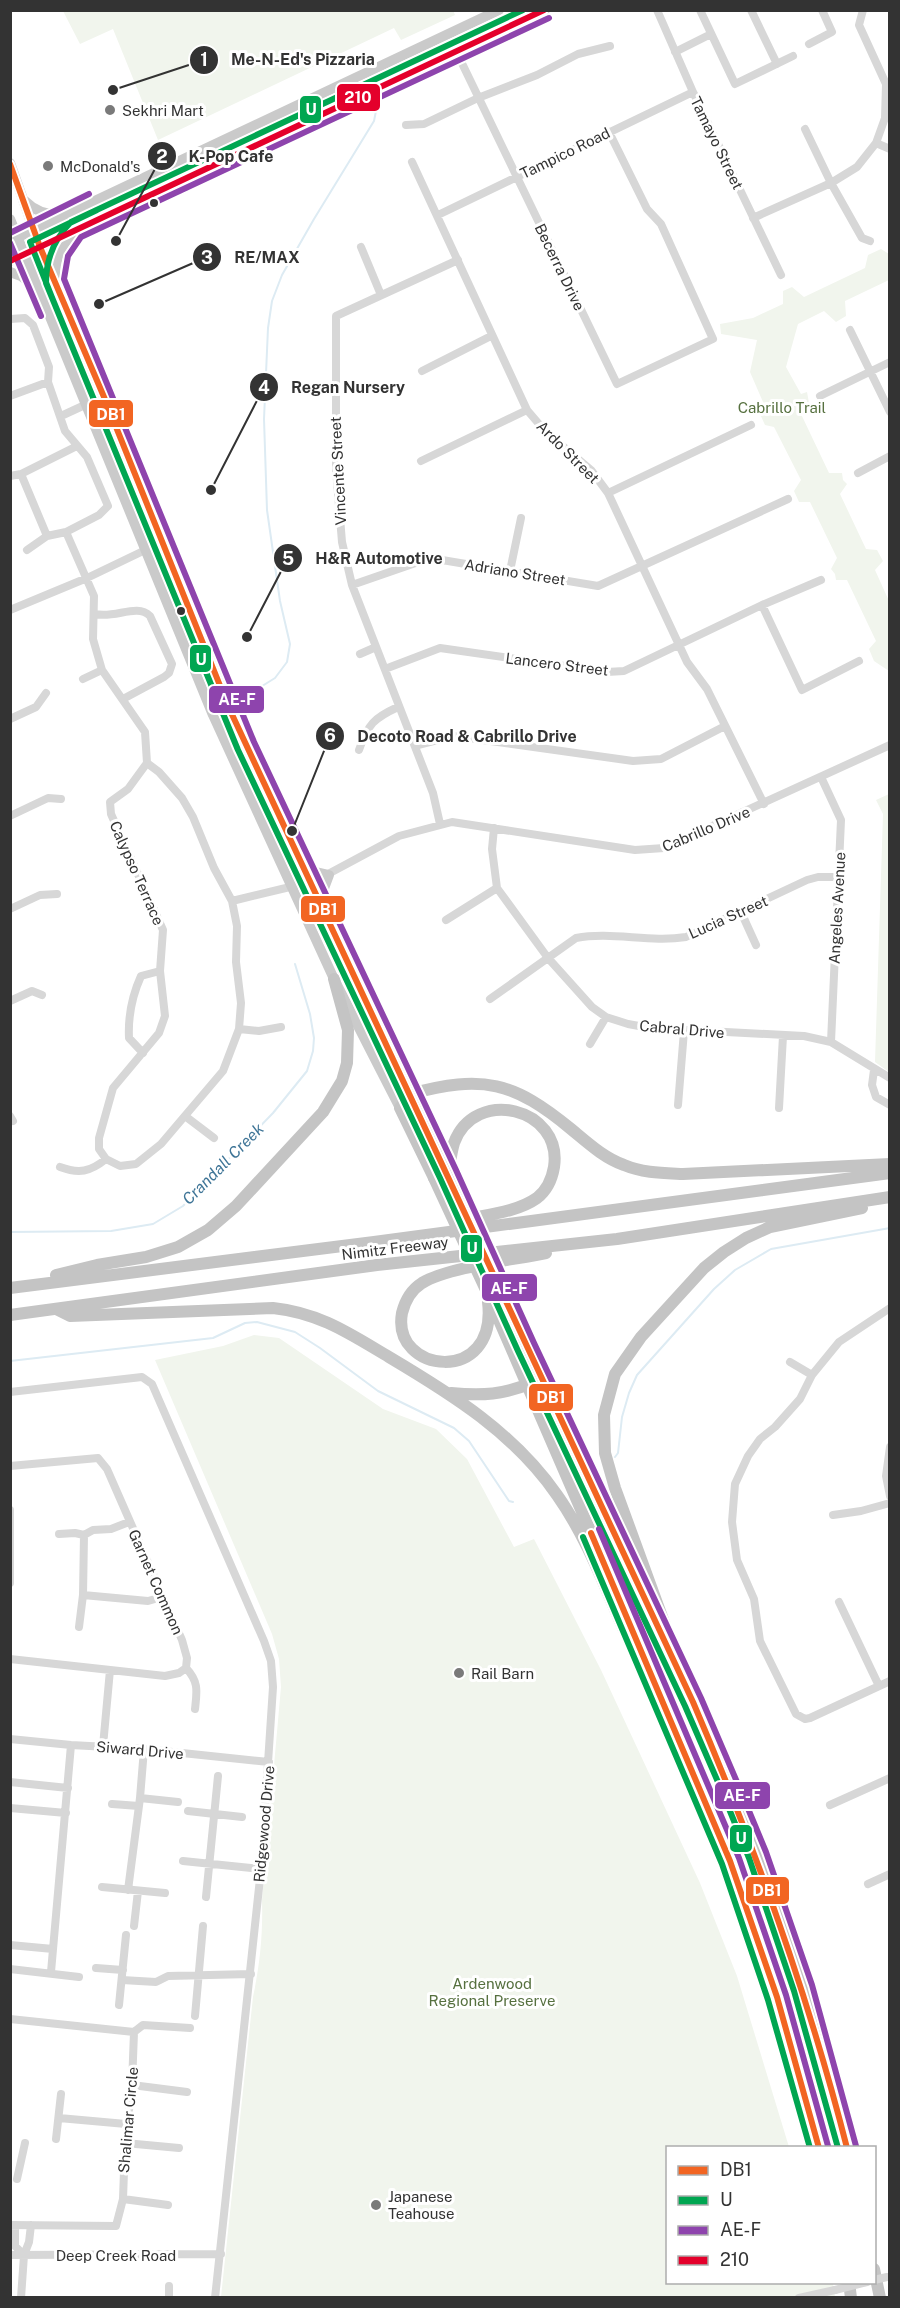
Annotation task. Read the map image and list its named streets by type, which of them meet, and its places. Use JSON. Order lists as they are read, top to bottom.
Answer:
{
  "streets": {
    "highway": ["Nimitz Freeway"],
    "street": [
      "Tamayo Street",
      "Tampico Road",
      "Becerra Drive",
      "Ardo Street",
      "Vincente Street",
      "Adriano Street",
      "Lancero Street",
      "Cabrillo Drive",
      "Calypso Terrace",
      "Angeles Avenue",
      "Lucia Street",
      "Cabral Drive",
      "Garnet Common",
      "Siward Drive",
      "Ridgewood Drive",
      "Shalimar Circle",
      "Deep Creek Road"
    ]
  },
  "crossings": [
    ["Tamayo Street", "Tampico Road"],
    ["Tampico Road", "Becerra Drive"],
    ["Tampico Road", "Ardo Street"],
    ["Ardo Street", "Vincente Street"],
    ["Ardo Street", "Adriano Street"],
    ["Ardo Street", "Lancero Street"],
    ["Ardo Street", "Cabrillo Drive"],
    ["Vincente Street", "Adriano Street"],
    ["Vincente Street", "Lancero Street"],
    ["Vincente Street", "Cabrillo Drive"],
    ["Cabrillo Drive", "Angeles Avenue"],
    ["Angeles Avenue", "Lucia Street"],
    ["Angeles Avenue", "Cabral Drive"],
    ["Lucia Street", "Cabral Drive"],
    ["Siward Drive", "Ridgewood Drive"],
    ["Ridgewood Drive", "Deep Creek Road"]
  ],
  "water": ["Crandall Creek"],
  "parks": ["Cabrillo Trail", "Ardenwood Regional Preserve"],
  "places": [
    "Me-N-Ed's Pizzaria",
    "Sekhri Mart",
    "McDonald's",
    "K-Pop Cafe",
    "RE/MAX",
    "Regan Nursery",
    "H&R Automotive",
    "Decoto Road & Cabrillo Drive",
    "Rail Barn",
    "Japanese Teahouse"
  ],
  "lines": [
    "transit line U",
    "transit line 210",
    "transit line AE-F",
    "transit line DB1"
  ],
  "legend": [
    "DB1",
    "U",
    "AE-F",
    "210"
  ]
}
